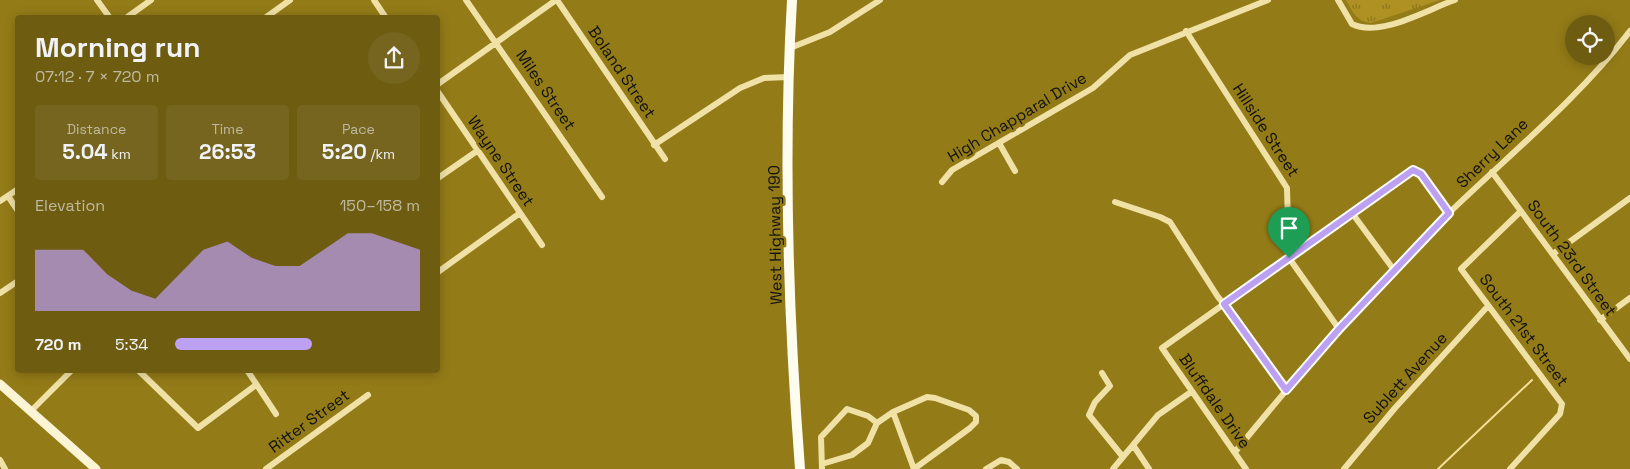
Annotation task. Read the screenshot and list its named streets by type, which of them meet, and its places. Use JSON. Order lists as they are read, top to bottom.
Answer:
{
  "streets": {
    "main road": ["West Highway 190"],
    "street": [
      "Boland Street",
      "Miles Street",
      "High Chapparal Drive",
      "Hillside Street",
      "Sherry Lane",
      "Wayne Street",
      "South 23rd Street",
      "South 21st Street",
      "Sublett Avenue",
      "Bluffdale Drive",
      "Ritter Street"
    ]
  },
  "crossings": [
    ["High Chapparal Drive", "Hillside Street"],
    ["Sherry Lane", "South 23rd Street"],
    ["Sherry Lane", "Bluffdale Drive"],
    ["South 23rd Street", "South 21st Street"],
    ["South 21st Street", "Sublett Avenue"]
  ],
  "page": {
    "heading": ["Morning run", "07:12 · 7 × 720 m"],
    "stats": [
      ["Distance", "5.04 km"],
      ["Time", "26:53"],
      ["Pace", "5:20 /km"]
    ],
    "chart": ["Elevation", "150–158 m"],
    "list": [
      {
        "name": "720 m",
        "note": "5:34"
      }
    ]
  }
}
